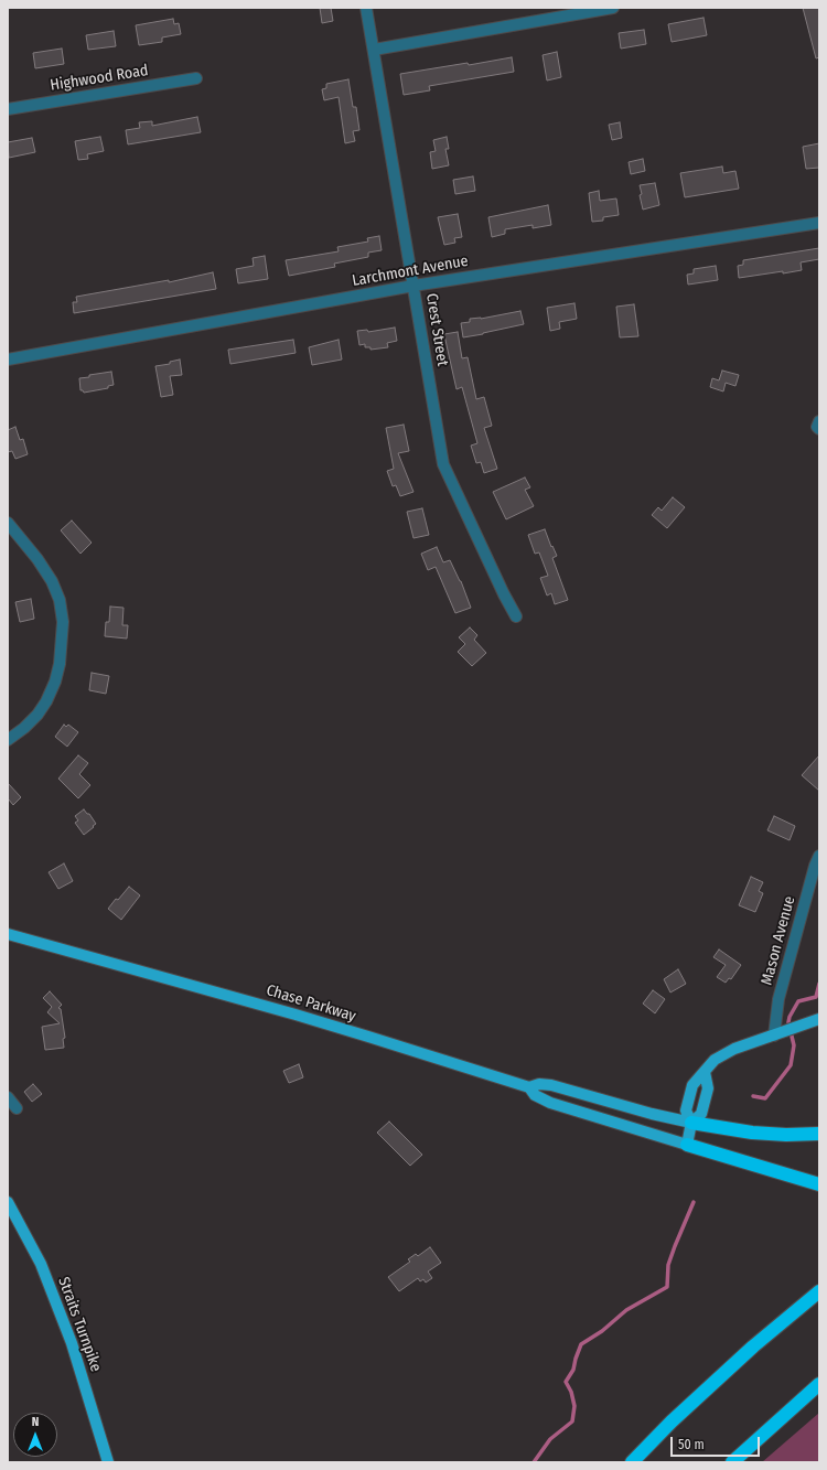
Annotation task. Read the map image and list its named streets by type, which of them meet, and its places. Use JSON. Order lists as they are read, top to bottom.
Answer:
{
  "streets": {
    "main road": ["Chase Parkway", "Straits Turnpike"],
    "street": [
      "Highwood Road",
      "Larchmont Avenue",
      "Crest Street",
      "Mason Avenue"
    ]
  },
  "crossings": [
    ["Larchmont Avenue", "Crest Street"]
  ],
  "scale_bar": "50 m",
  "north": "top"
}
